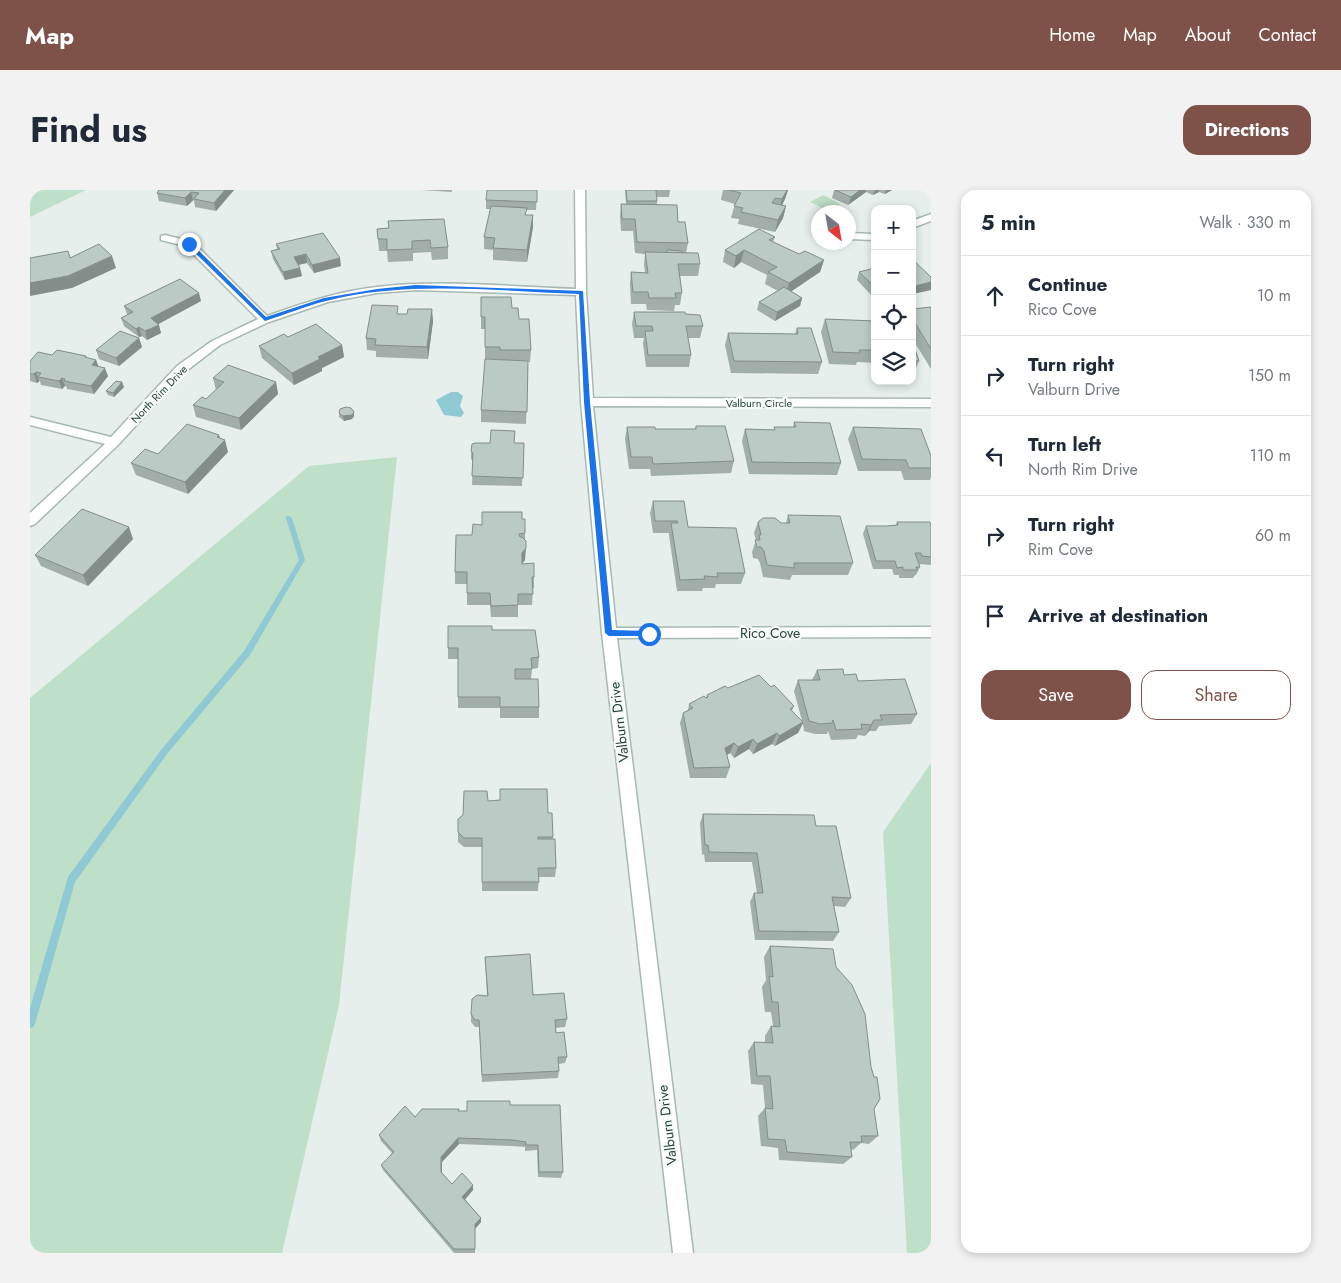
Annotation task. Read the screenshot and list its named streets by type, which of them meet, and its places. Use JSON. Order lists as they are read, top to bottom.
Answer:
{
  "streets": {
    "street": [
      "North Rim Drive",
      "Valburn Circle",
      "Rico Cove",
      "Valburn Drive"
    ]
  },
  "crossings": [
    ["North Rim Drive", "Valburn Drive"],
    ["Valburn Circle", "Valburn Drive"],
    ["Rico Cove", "Valburn Drive"]
  ],
  "north": "bottom right",
  "page": {
    "header": "Map",
    "nav": [
      "Home",
      "Map",
      "About",
      "Contact"
    ],
    "title": "Find us",
    "buttons": [
      "Directions",
      ["Save", "Share"]
    ],
    "heading": ["5 min", "Walk · 330 m"],
    "map_buttons": ["+", "−"],
    "list": [
      ["Continue", "Rico Cove", "10 m"],
      ["Turn right", "Valburn Drive", "150 m"],
      ["Turn left", "North Rim Drive", "110 m"],
      ["Turn right", "Rim Cove", "60 m"],
      "Arrive at destination"
    ]
  }
}
